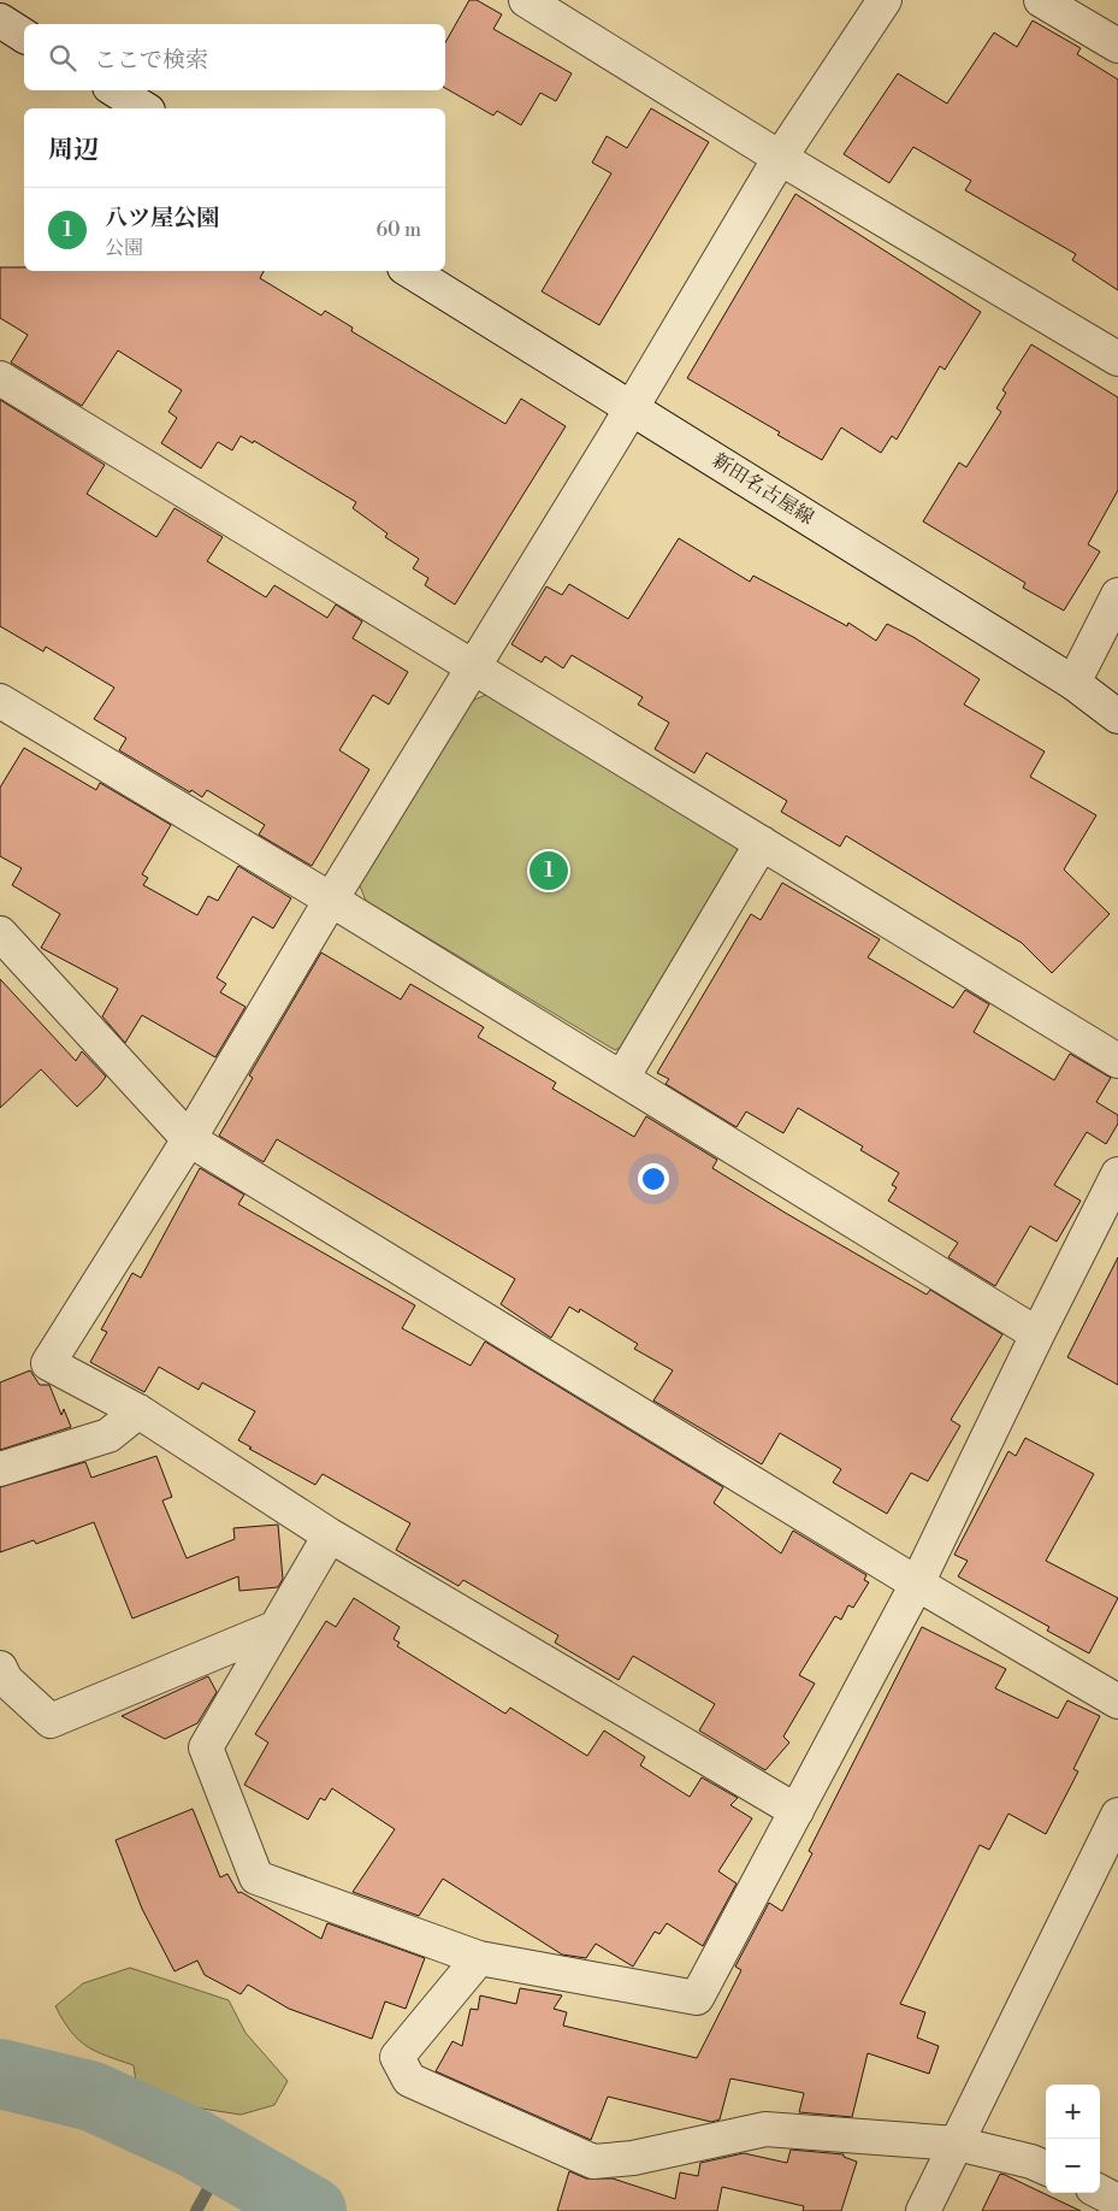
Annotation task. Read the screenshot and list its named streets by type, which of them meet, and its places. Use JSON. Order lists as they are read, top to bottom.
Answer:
{
  "streets": {
    "street": ["新田名古屋線"]
  },
  "page": {
    "search": "ここで検索",
    "heading": "周辺",
    "list": [
      {
        "mark": "1",
        "name": "八ツ屋公園",
        "note": "公園",
        "value": "60 m"
      }
    ],
    "pins": "1",
    "map_buttons": ["+", "−"]
  }
}
